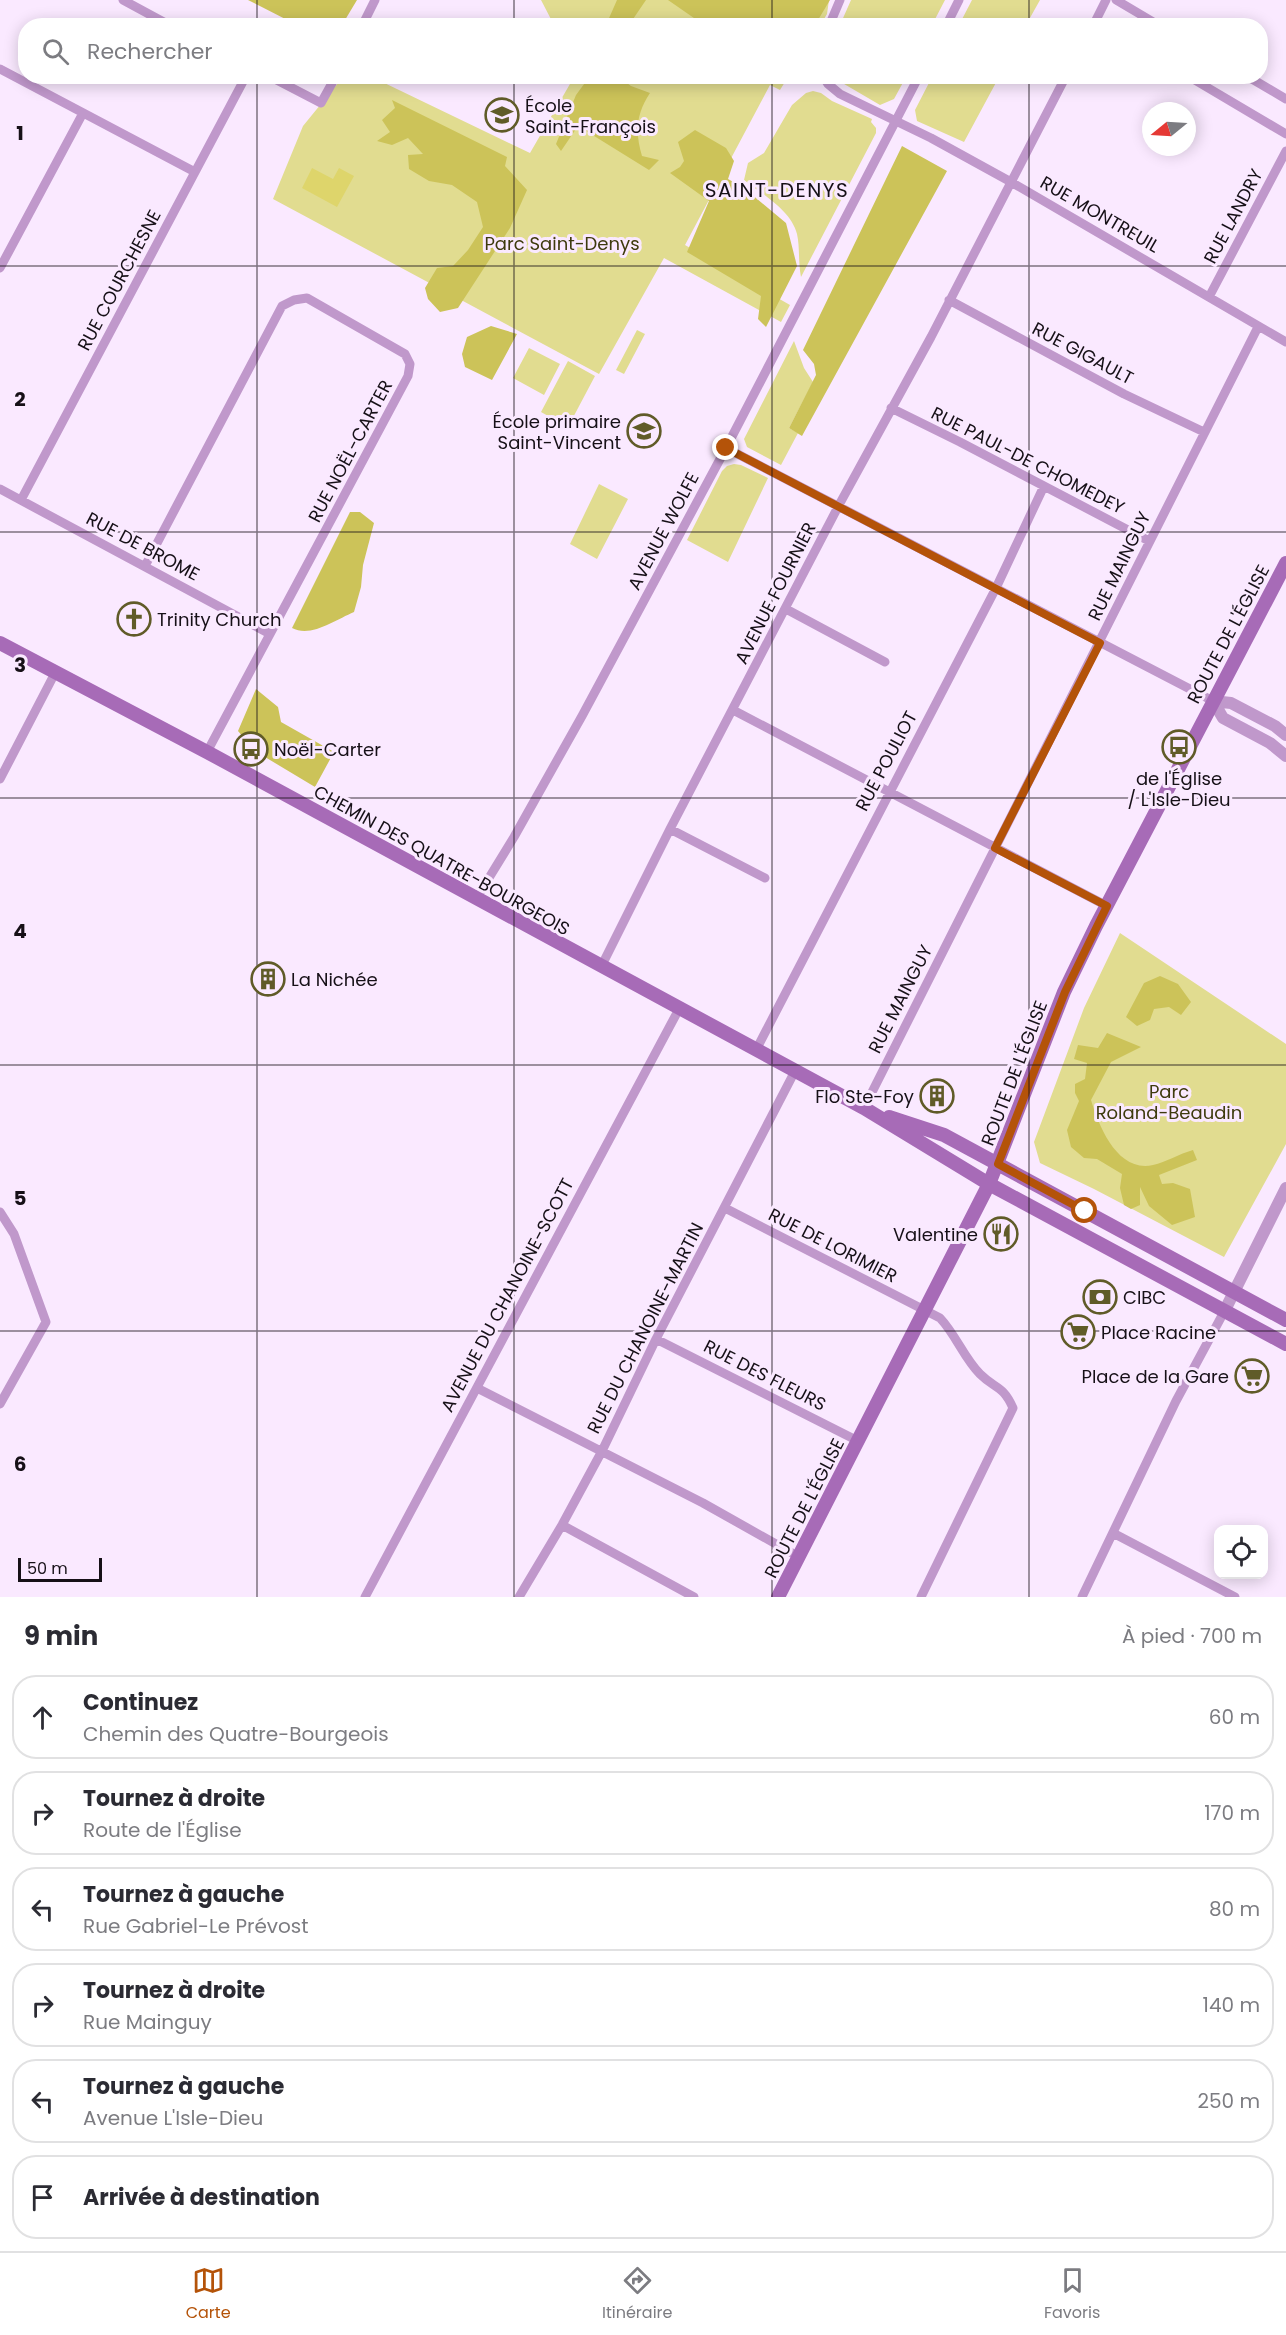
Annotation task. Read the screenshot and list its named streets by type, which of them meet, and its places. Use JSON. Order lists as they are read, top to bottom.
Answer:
{
  "streets": {
    "main road": ["ROUTE DE L'ÉGLISE", "CHEMIN DES QUATRE-BOURGEOIS"],
    "street": [
      "RUE MONTREUIL",
      "RUE LANDRY",
      "RUE COURCHESNE",
      "RUE GIGAULT",
      "RUE NOËL-CARTER",
      "RUE PAUL-DE CHOMEDEY",
      "AVENUE WOLFE",
      "RUE DE BROME",
      "RUE MAINGUY",
      "AVENUE FOURNIER",
      "RUE POULIOT",
      "RUE DE LORIMIER",
      "AVENUE DU CHANOINE-SCOTT",
      "RUE DU CHANOINE-MARTIN",
      "RUE DES FLEURS"
    ]
  },
  "crossings": [
    ["RUE MONTREUIL", "RUE LANDRY"],
    ["RUE MONTREUIL", "AVENUE WOLFE"],
    ["RUE MONTREUIL", "RUE MAINGUY"],
    ["RUE MONTREUIL", "AVENUE FOURNIER"],
    ["RUE COURCHESNE", "RUE DE BROME"],
    ["RUE GIGAULT", "RUE MAINGUY"],
    ["RUE GIGAULT", "AVENUE FOURNIER"],
    ["RUE NOËL-CARTER", "RUE DE BROME"],
    ["RUE NOËL-CARTER", "CHEMIN DES QUATRE-BOURGEOIS"],
    ["RUE PAUL-DE CHOMEDEY", "RUE MAINGUY"],
    ["RUE PAUL-DE CHOMEDEY", "AVENUE FOURNIER"],
    ["RUE PAUL-DE CHOMEDEY", "RUE POULIOT"],
    ["AVENUE WOLFE", "CHEMIN DES QUATRE-BOURGEOIS"],
    ["RUE MAINGUY", "CHEMIN DES QUATRE-BOURGEOIS"],
    ["AVENUE FOURNIER", "CHEMIN DES QUATRE-BOURGEOIS"],
    ["ROUTE DE L'ÉGLISE", "CHEMIN DES QUATRE-BOURGEOIS"],
    ["ROUTE DE L'ÉGLISE", "RUE DE LORIMIER"],
    ["ROUTE DE L'ÉGLISE", "RUE DES FLEURS"],
    ["RUE POULIOT", "CHEMIN DES QUATRE-BOURGEOIS"],
    ["CHEMIN DES QUATRE-BOURGEOIS", "AVENUE DU CHANOINE-SCOTT"],
    ["CHEMIN DES QUATRE-BOURGEOIS", "RUE DU CHANOINE-MARTIN"],
    ["RUE DE LORIMIER", "RUE DU CHANOINE-MARTIN"],
    ["RUE DU CHANOINE-MARTIN", "RUE DES FLEURS"]
  ],
  "districts": ["SAINT-DENYS"],
  "parks": ["Parc Saint-Denys", "Parc Roland-Beaudin"],
  "places": {
    "school or university": ["École Saint-François", "École primaire Saint-Vincent"],
    "church": ["Trinity Church"],
    "bus stop": ["de l'Église / L'Isle-Dieu", "Noël-Carter"],
    "building": ["La Nichée", "Flo Ste-Foy"],
    "restaurant": ["Valentine"],
    "bank": ["CIBC"],
    "supermarket": ["Place Racine", "Place de la Gare"]
  },
  "scale_bar": "50 m",
  "north": "left",
  "page": {
    "search": "Rechercher",
    "scale": "50 m",
    "heading": ["9 min", "À pied · 700 m"],
    "list": [
      ["Continuez", "Chemin des Quatre-Bourgeois", "60 m"],
      ["Tournez à droite", "Route de l'Église", "170 m"],
      ["Tournez à gauche", "Rue Gabriel-Le Prévost", "80 m"],
      ["Tournez à droite", "Rue Mainguy", "140 m"],
      ["Tournez à gauche", "Avenue L'Isle-Dieu", "250 m"],
      "Arrivée à destination"
    ],
    "nav": ["Carte", "Itinéraire", "Favoris"]
  },
  "grid": {
    "rows": [
      "1",
      "2",
      "3",
      "4",
      "5",
      "6"
    ]
  }
}
